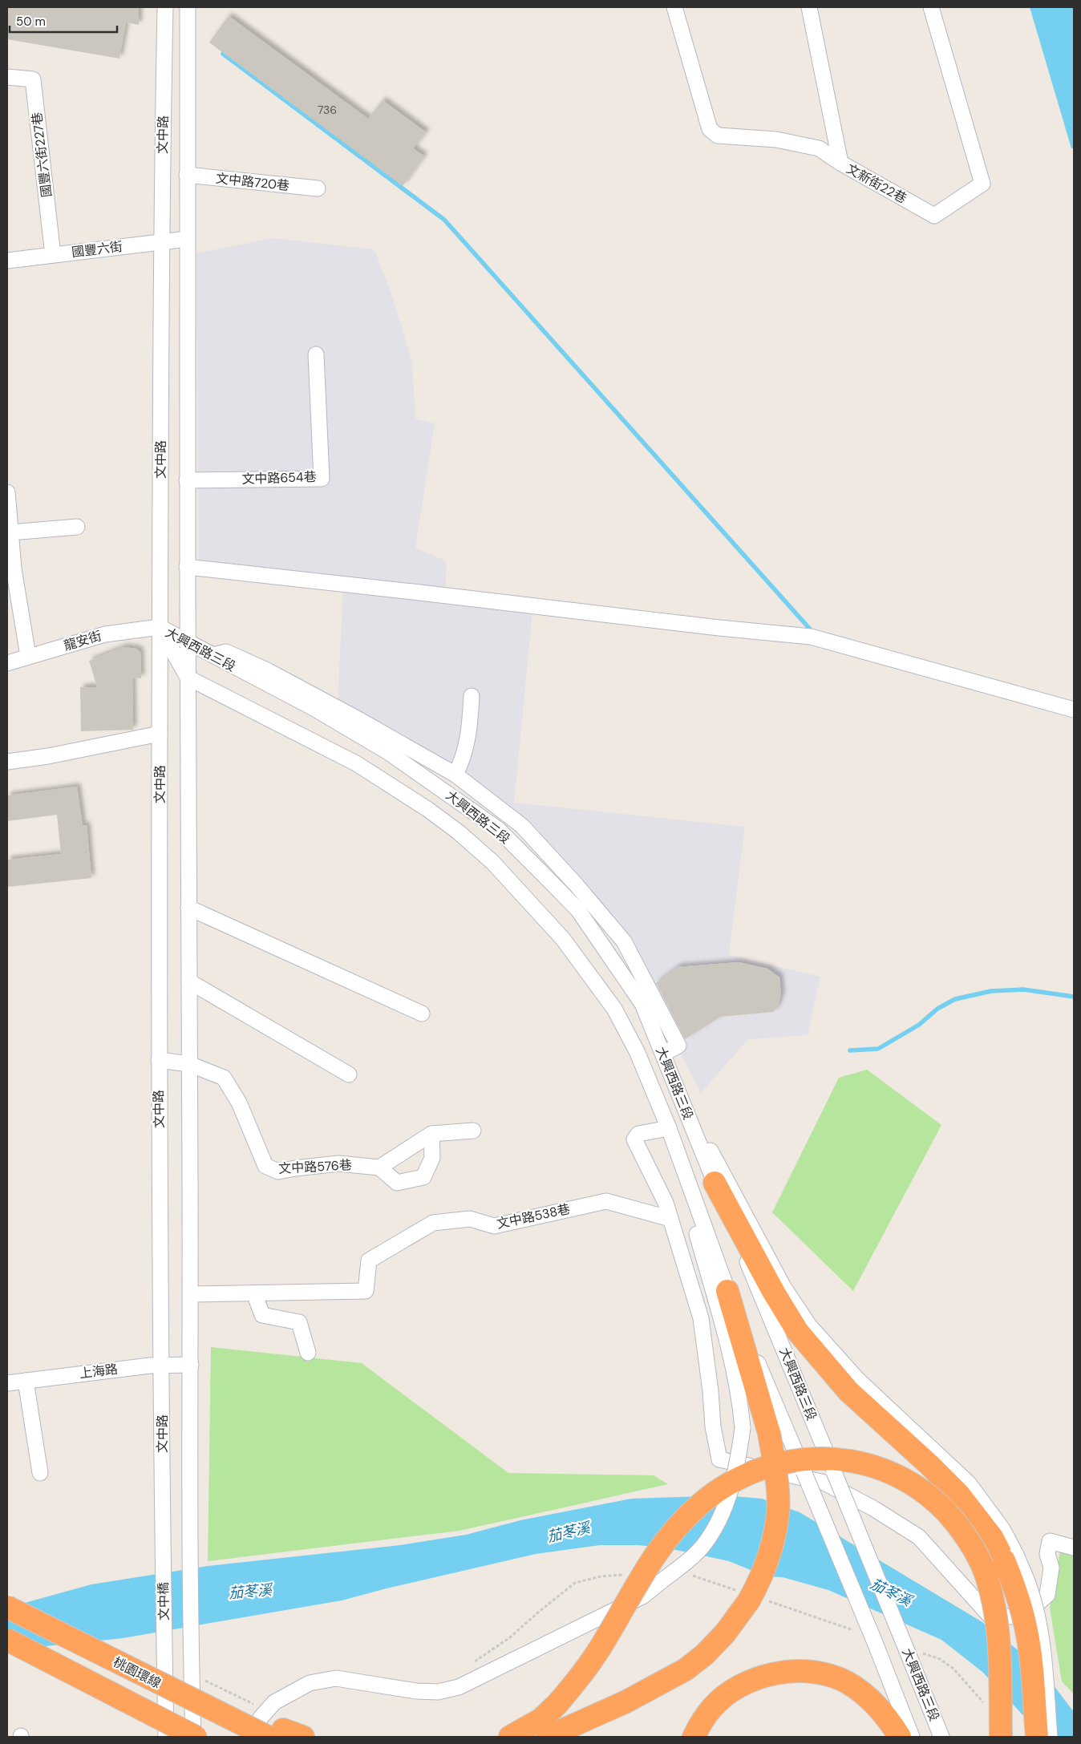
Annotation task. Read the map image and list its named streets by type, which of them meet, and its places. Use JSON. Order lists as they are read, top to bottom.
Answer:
{
  "streets": {
    "highway": ["桃園環線"],
    "street": [
      "文中路",
      "國豐六街227巷",
      "文中路720巷",
      "文新街22巷",
      "國豐六街",
      "文中路654巷",
      "龍安街",
      "大興西路三段",
      "文中路576巷",
      "文中路538巷",
      "上海路",
      "文中橋"
    ]
  },
  "crossings": [
    ["文中路", "文中路720巷"],
    ["文中路", "國豐六街"],
    ["文中路", "文中路654巷"],
    ["文中路", "龍安街"],
    ["文中路", "大興西路三段"],
    ["文中路", "文中路576巷"],
    ["文中路", "文中路538巷"],
    ["文中路", "上海路"],
    ["文中路", "文中橋"],
    ["國豐六街227巷", "國豐六街"],
    ["龍安街", "大興西路三段"]
  ],
  "water": ["茄苳溪"],
  "house_numbers": ["736"],
  "scale_bar": "50 m"
}
